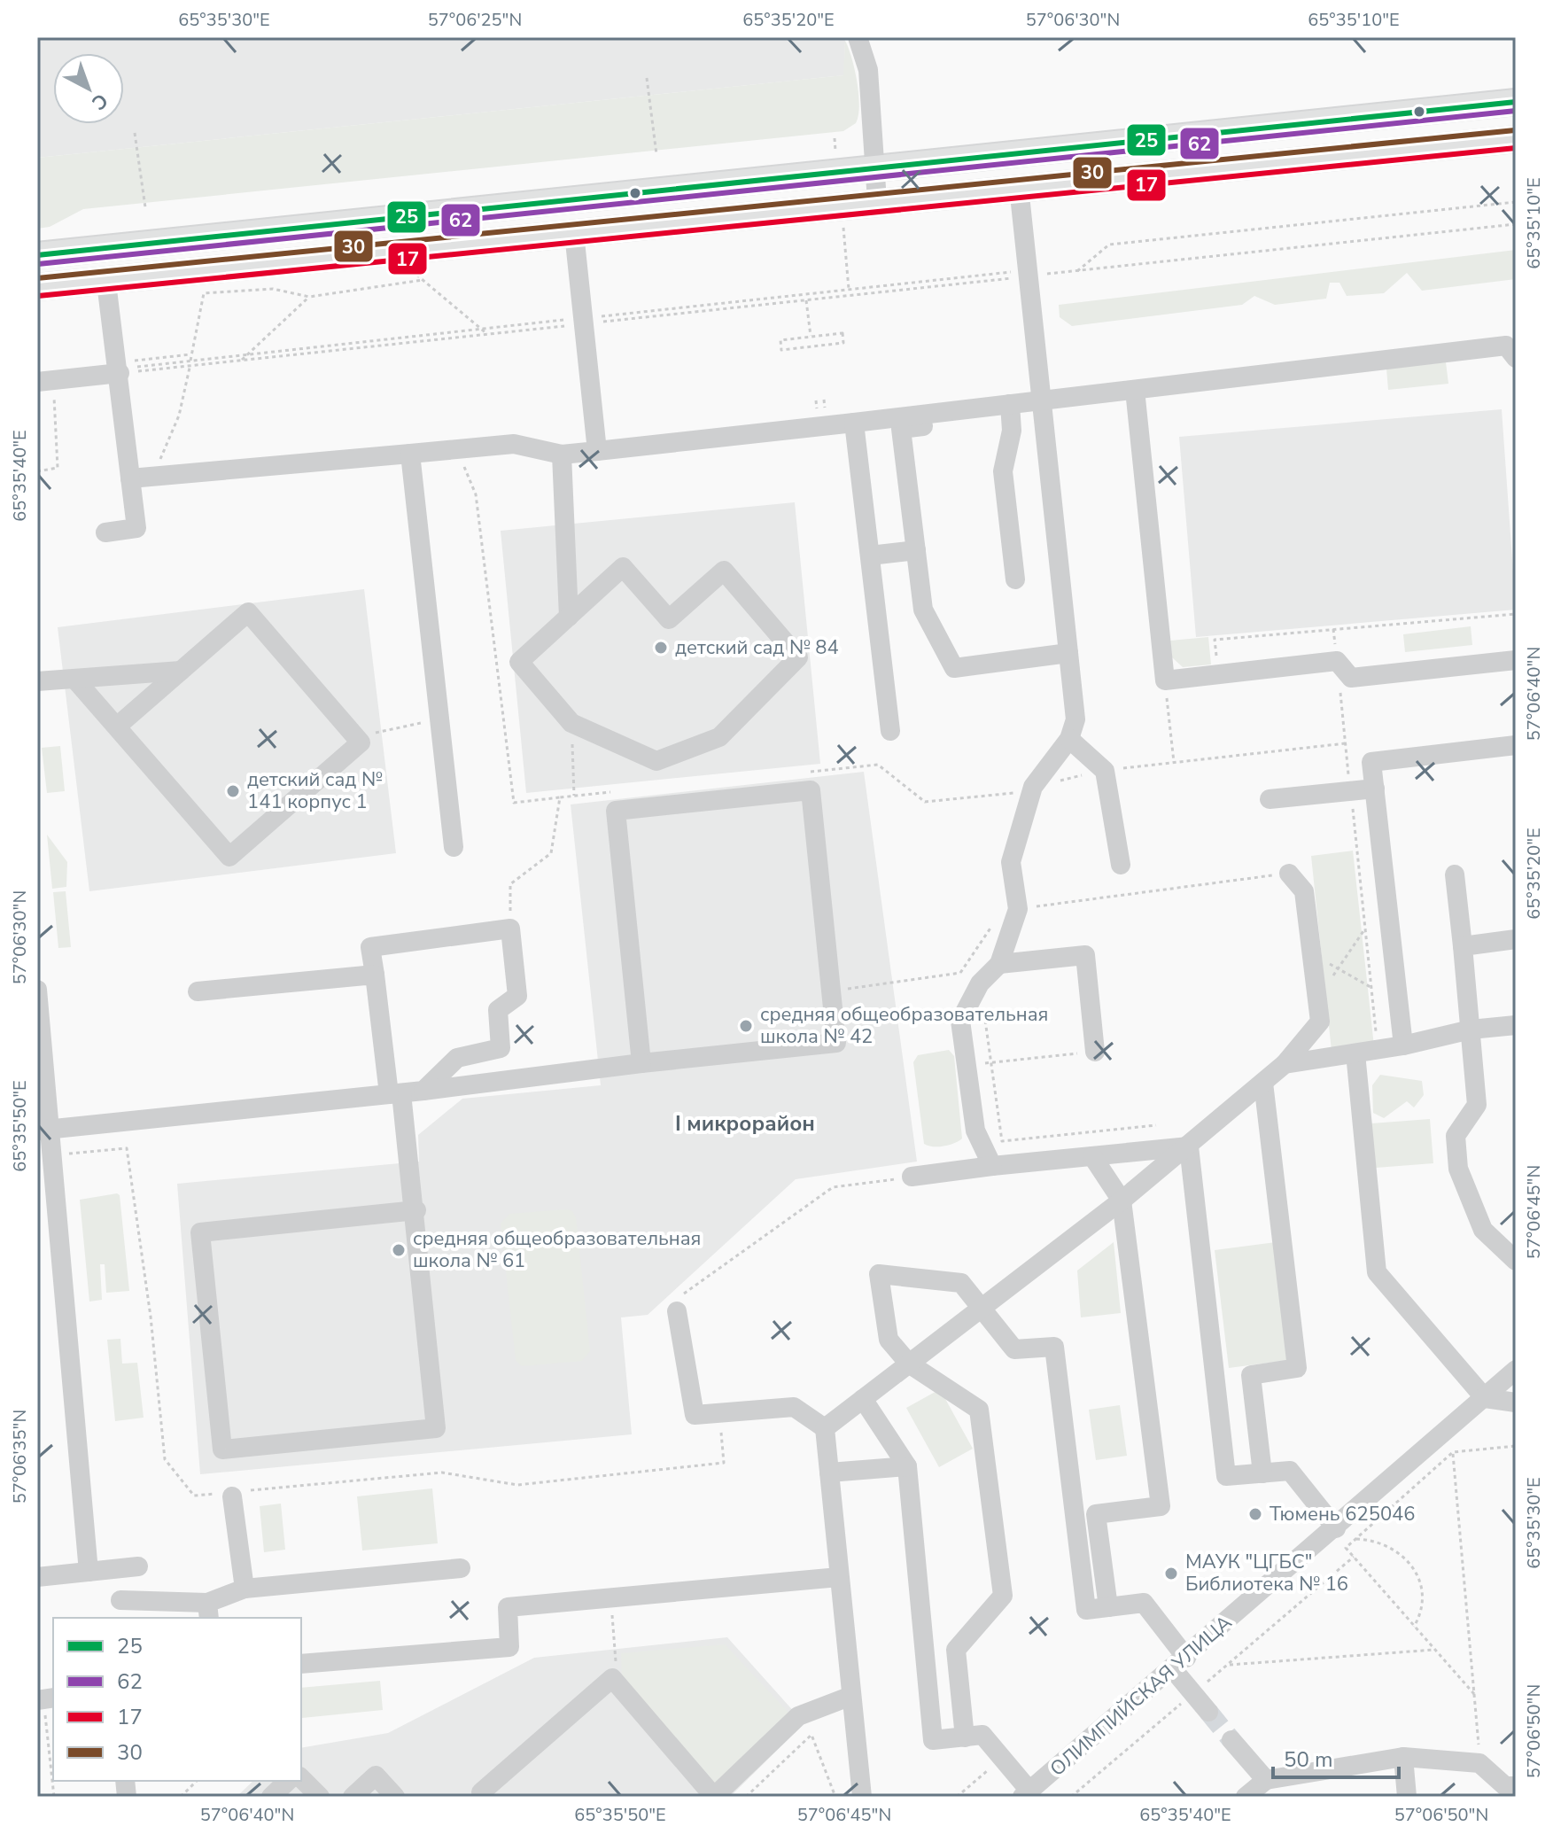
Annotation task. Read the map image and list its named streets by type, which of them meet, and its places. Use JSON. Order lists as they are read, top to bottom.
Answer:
{
  "streets": {
    "street": ["ОЛИМПИЙСКАЯ УЛИЦА"]
  },
  "districts": ["I микрорайон"],
  "places": [
    "детский сад № 84",
    "детский сад № 141 корпус 1",
    "средняя общеобразовательная школа № 42",
    "средняя общеобразовательная школа № 61",
    "Тюмень 625046",
    "МАУК \"ЦГБС\" Библиотека № 16"
  ],
  "lines": [
    "transit line 25",
    "transit line 62",
    "transit line 30",
    "transit line 17"
  ],
  "legend": [
    "25",
    "62",
    "17",
    "30"
  ],
  "scale_bar": "50 m",
  "north": "bottom right",
  "coordinates": [
    "65°35'30\"E",
    "57°06'25\"N",
    "65°35'20\"E",
    "57°06'30\"N",
    "65°35'10\"E",
    "65°35'40\"E",
    "57°06'40\"N",
    "65°35'50\"E",
    "57°06'45\"N",
    "57°06'35\"N",
    "57°06'50\"N"
  ]
}
